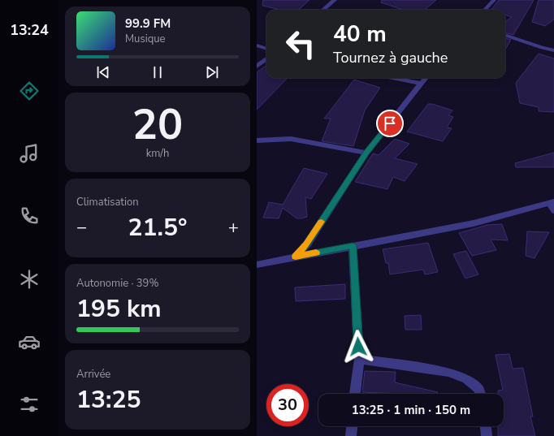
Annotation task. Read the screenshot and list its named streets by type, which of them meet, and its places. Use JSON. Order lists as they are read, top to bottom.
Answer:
{
  "page": {
    "tabs": "13:24",
    "turn": ["40 m", "Tournez à gauche"],
    "song": ["99.9 FM", "Musique"],
    "tile": [
      ["20", "km/h"],
      "Climatisation",
      ["Autonomie · 39%", "195 km"],
      ["Arrivée", "13:25"]
    ],
    "heat": ["−", "21.5°", "+"],
    "limit": "30",
    "trip": "13:25 · 1 min · 150 m"
  }
}
